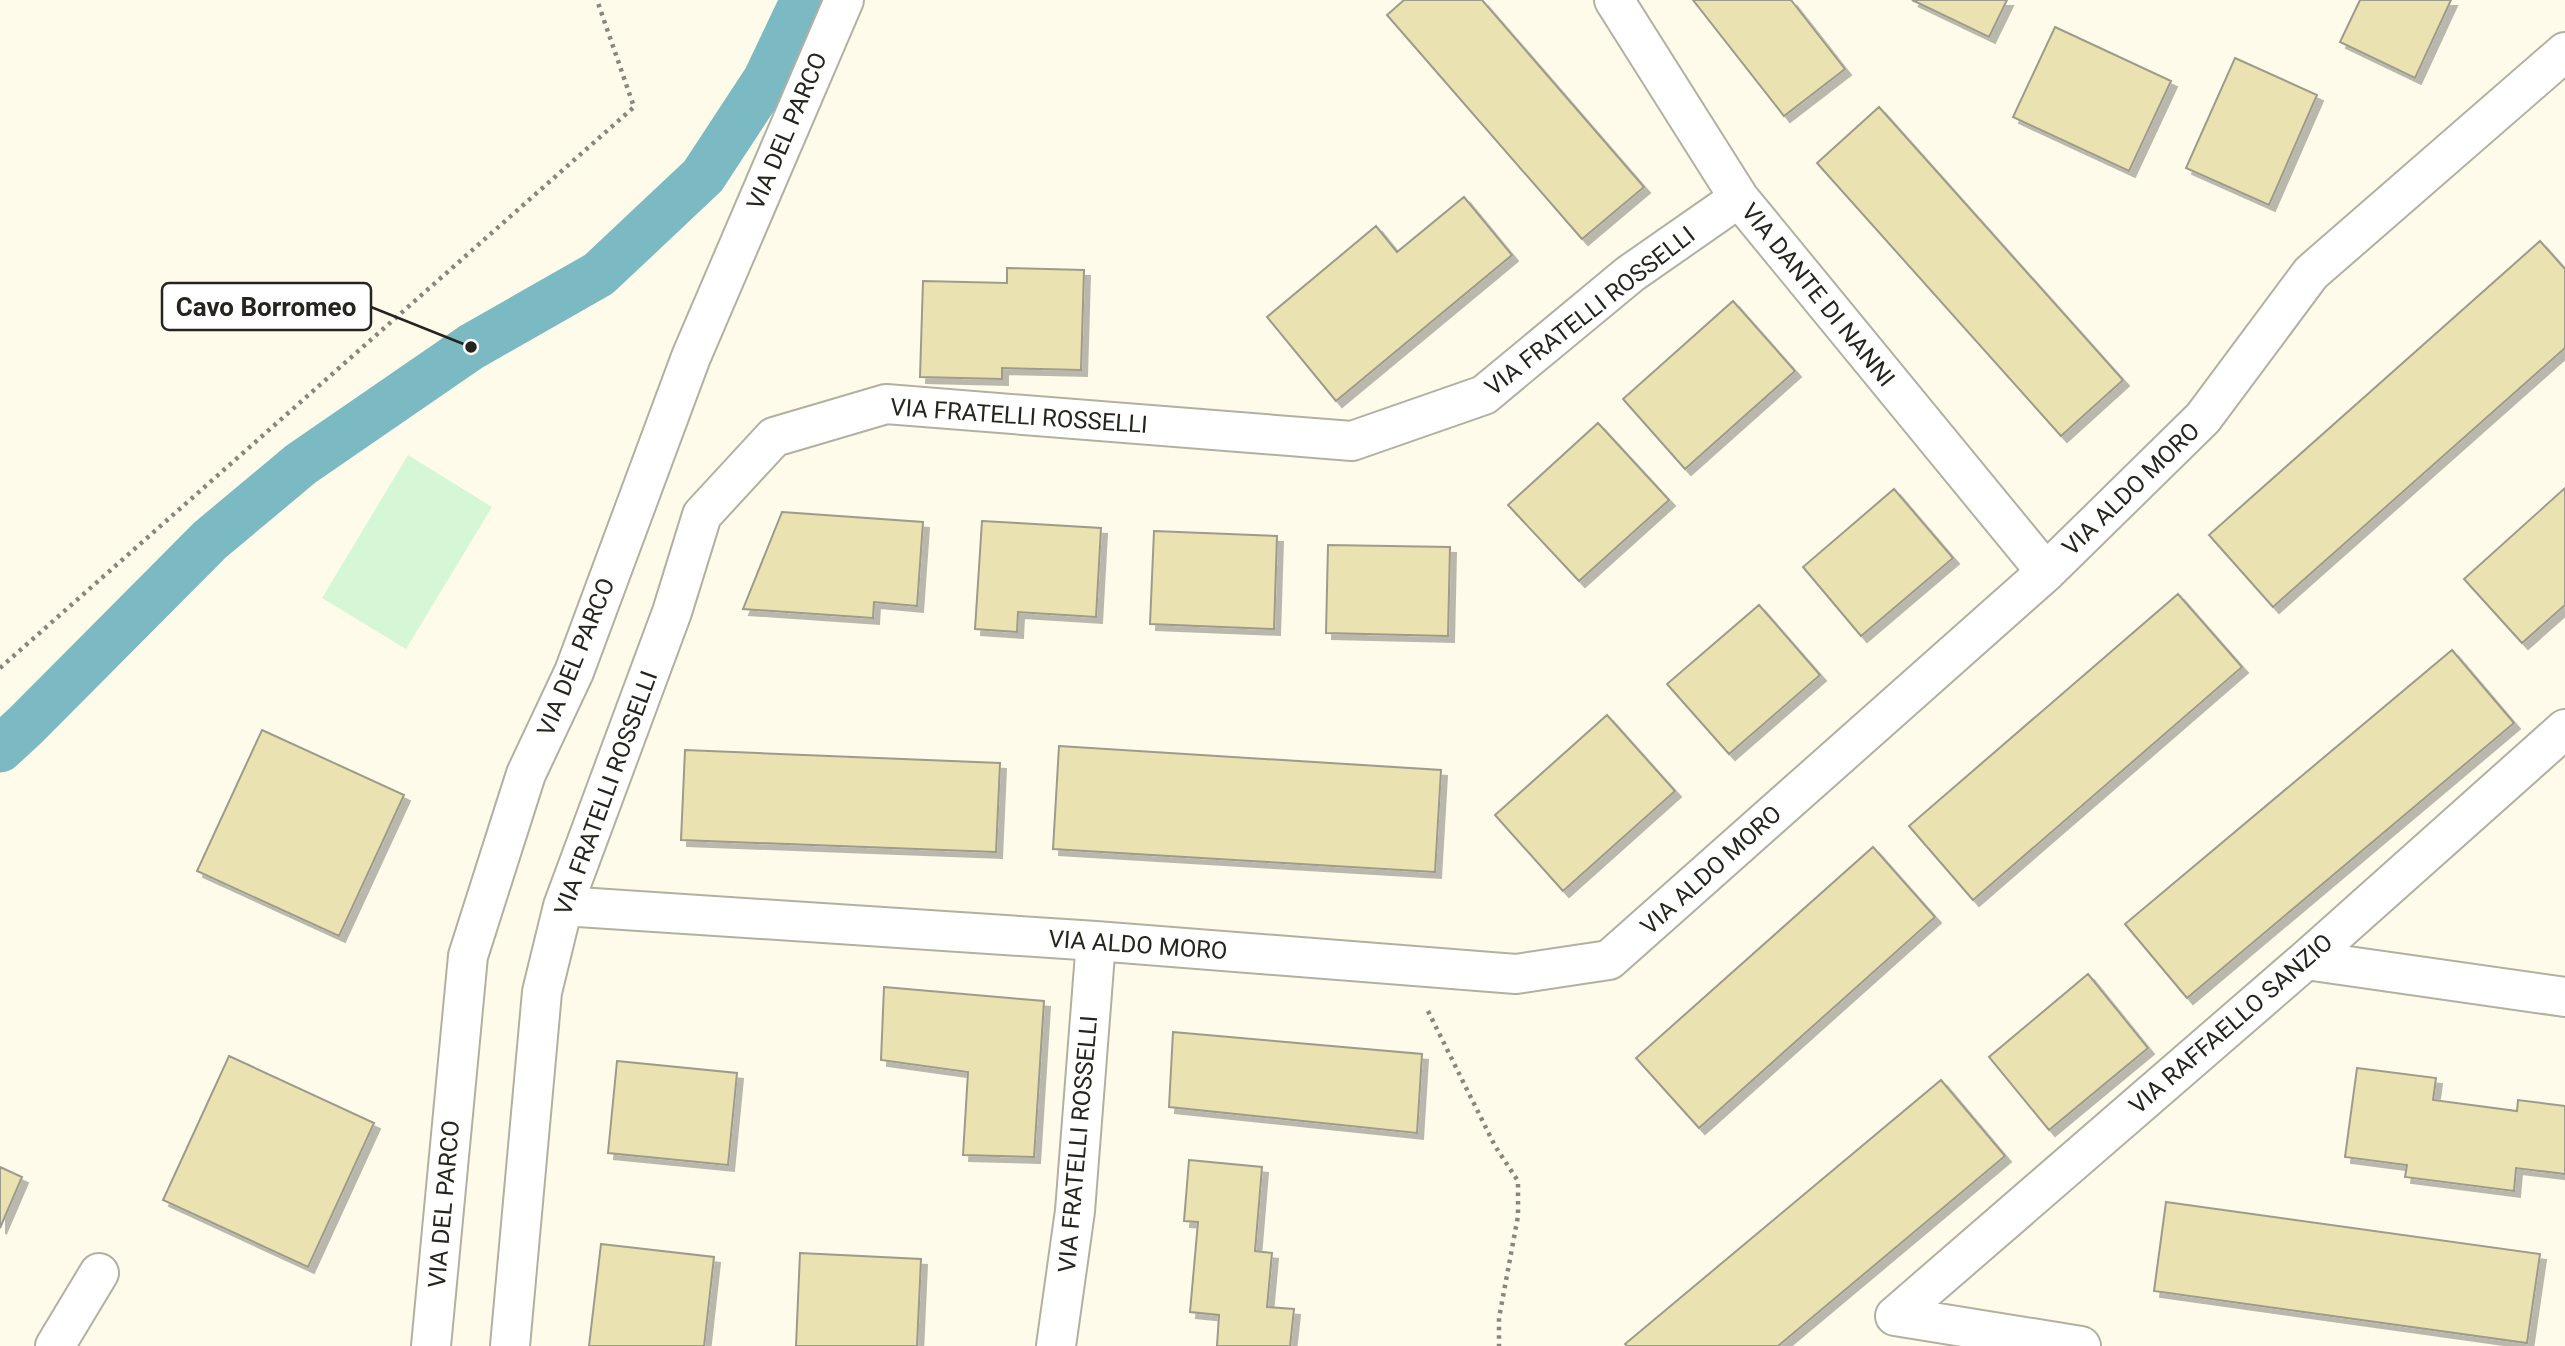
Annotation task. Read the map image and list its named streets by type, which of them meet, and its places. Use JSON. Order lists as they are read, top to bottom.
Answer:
{
  "streets": {
    "street": [
      "VIA DEL PARCO",
      "VIA DANTE DI NANNI",
      "VIA FRATELLI ROSSELLI",
      "VIA ALDO MORO",
      "VIA RAFFAELLO SANZIO"
    ]
  },
  "crossings": [
    ["VIA DANTE DI NANNI", "VIA FRATELLI ROSSELLI"],
    ["VIA DANTE DI NANNI", "VIA ALDO MORO"],
    ["VIA FRATELLI ROSSELLI", "VIA ALDO MORO"]
  ],
  "places": ["Cavo Borromeo"]
}
